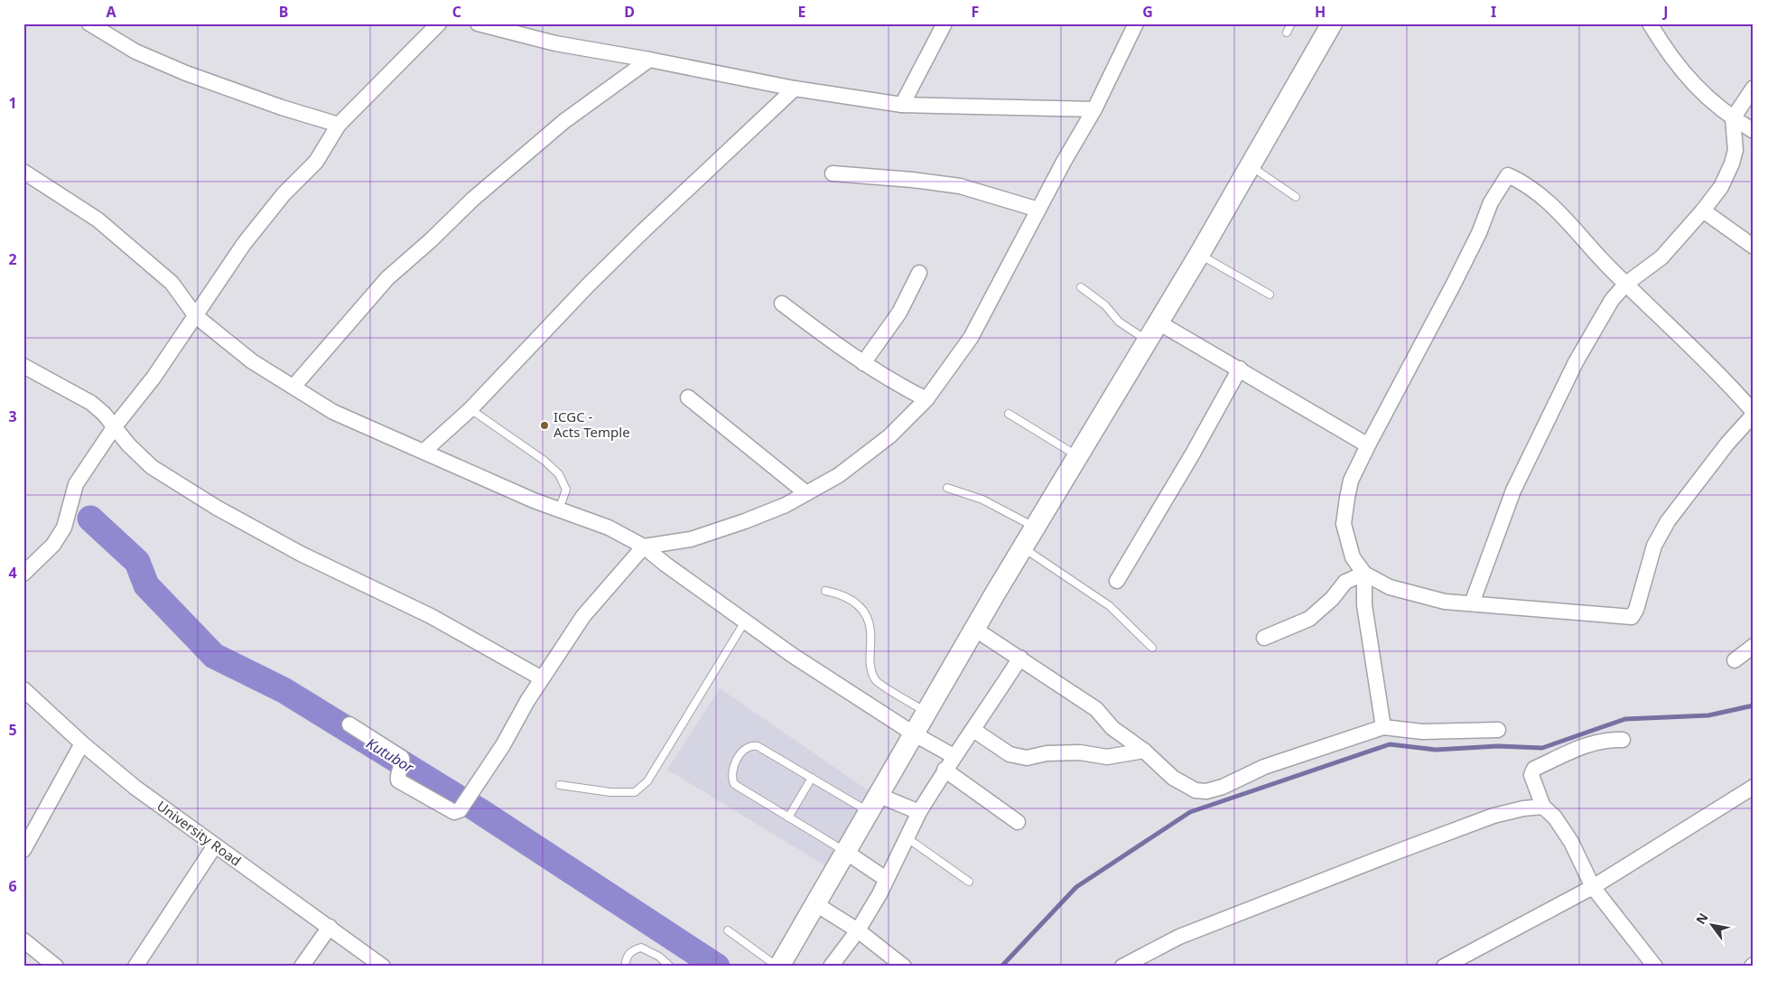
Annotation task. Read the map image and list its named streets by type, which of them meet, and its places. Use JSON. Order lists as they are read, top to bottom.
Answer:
{
  "streets": {
    "street": ["University Road"]
  },
  "water": ["Kutubor"],
  "places": ["ICGC - Acts Temple"],
  "north": "top left",
  "grid": {
    "columns": [
      "A",
      "B",
      "C",
      "D",
      "E",
      "F",
      "G",
      "H",
      "I",
      "J"
    ],
    "rows": [
      "1",
      "2",
      "3",
      "4",
      "5",
      "6"
    ]
  }
}
